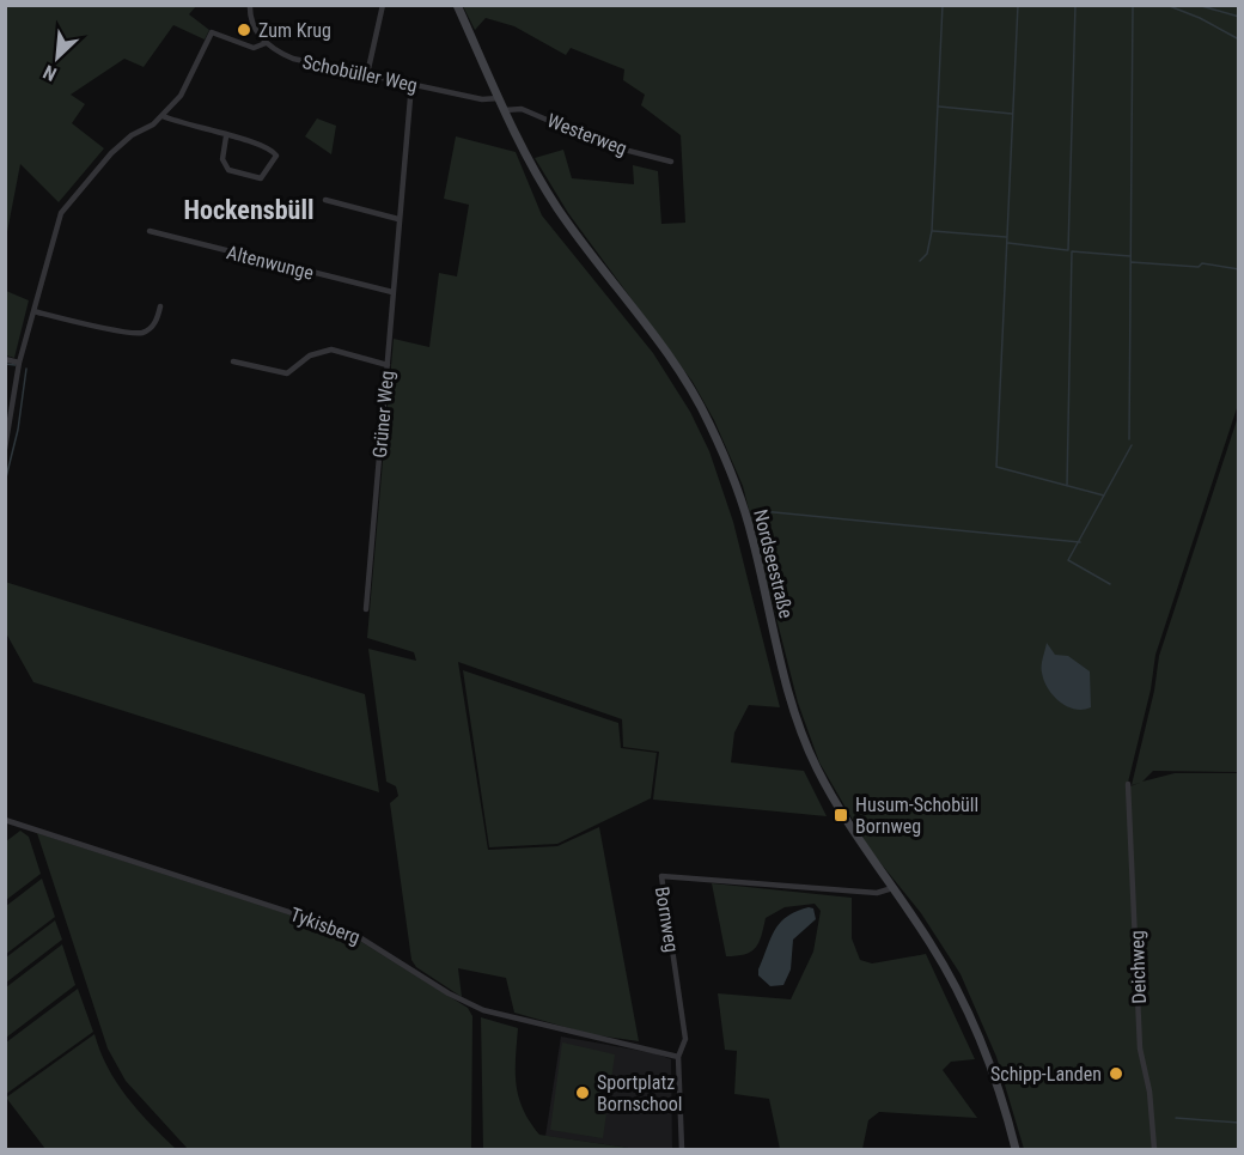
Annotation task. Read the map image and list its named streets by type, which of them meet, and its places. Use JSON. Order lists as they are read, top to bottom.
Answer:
{
  "streets": {
    "main road": ["Nordseestraße"],
    "street": [
      "Schobüller Weg",
      "Westerweg",
      "Altenwunge",
      "Grüner Weg",
      "Bornweg",
      "Tykisberg",
      "Deichweg"
    ]
  },
  "crossings": [
    ["Schobüller Weg", "Grüner Weg"],
    ["Schobüller Weg", "Nordseestraße"],
    ["Westerweg", "Nordseestraße"],
    ["Altenwunge", "Grüner Weg"],
    ["Nordseestraße", "Bornweg"],
    ["Bornweg", "Tykisberg"]
  ],
  "districts": ["Hockensbüll"],
  "places": {
    "other": ["Zum Krug", "Schipp-Landen", "Sportplatz Bornschool"],
    "transit": ["Husum-Schobüll Bornweg"]
  },
  "north": "bottom left"
}
